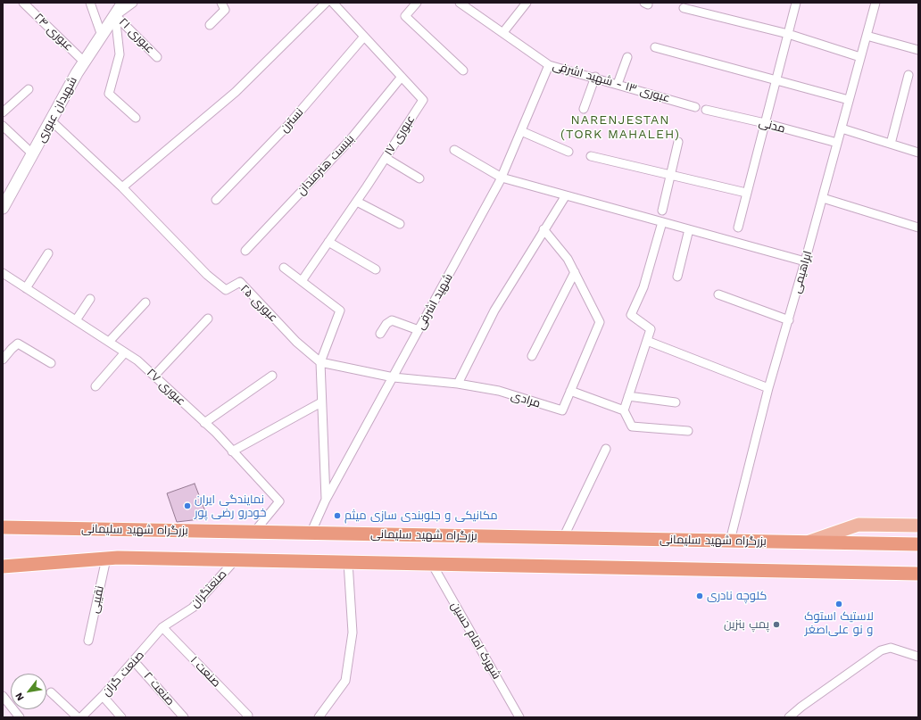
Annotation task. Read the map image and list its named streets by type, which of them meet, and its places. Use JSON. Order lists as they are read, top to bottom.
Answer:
{
  "streets": {
    "highway": ["بزرگراه شهید سلیمانی"],
    "main road": ["شهیدان عبوری"],
    "street": [
      "عبوری ۲۴",
      "عبوری ۲۱",
      "عبوری ۱۳ - شهید اشرفی",
      "نسترن",
      "مدنی",
      "عبوری ۱۷",
      "بنبست هنرمندان",
      "ابراهیمی",
      "شهید اشرفی",
      "عبوری ۲۵",
      "عبوری ۲۷",
      "مرادی",
      "صنعتگران",
      "نقیبی",
      "شهرک امام حسین",
      "صنعت ۱",
      "صنعت گران",
      "صنعت ۲"
    ]
  },
  "crossings": [
    ["عبوری ۲۴", "شهیدان عبوری"],
    ["عبوری ۲۱", "شهیدان عبوری"],
    ["عبوری ۱۳ - شهید اشرفی", "شهید اشرفی"],
    ["شهیدان عبوری", "عبوری ۲۵"],
    ["نسترن", "عبوری ۱۷"],
    ["مدنی", "ابراهیمی"],
    ["عبوری ۱۷", "بنبست هنرمندان"],
    ["ابراهیمی", "بزرگراه شهید سلیمانی"],
    ["شهید اشرفی", "مرادی"],
    ["شهید اشرفی", "بزرگراه شهید سلیمانی"],
    ["عبوری ۲۵", "مرادی"],
    ["عبوری ۲۷", "بزرگراه شهید سلیمانی"],
    ["صنعتگران", "صنعت ۱"],
    ["صنعتگران", "صنعت گران"],
    ["صنعت ۱", "صنعت گران"],
    ["صنعت گران", "صنعت ۲"]
  ],
  "districts": ["NARENJESTAN (TORK MAHALEH)"],
  "places": [
    "نمایندگی ایران خودرو رضی پور",
    "مکانیکی و جلوبندی سازی میثم",
    "کلوچه نادری",
    "لاستیک استوک و نو علی‌اصغر",
    "پمپ بنزین"
  ],
  "north": "bottom left"
}
